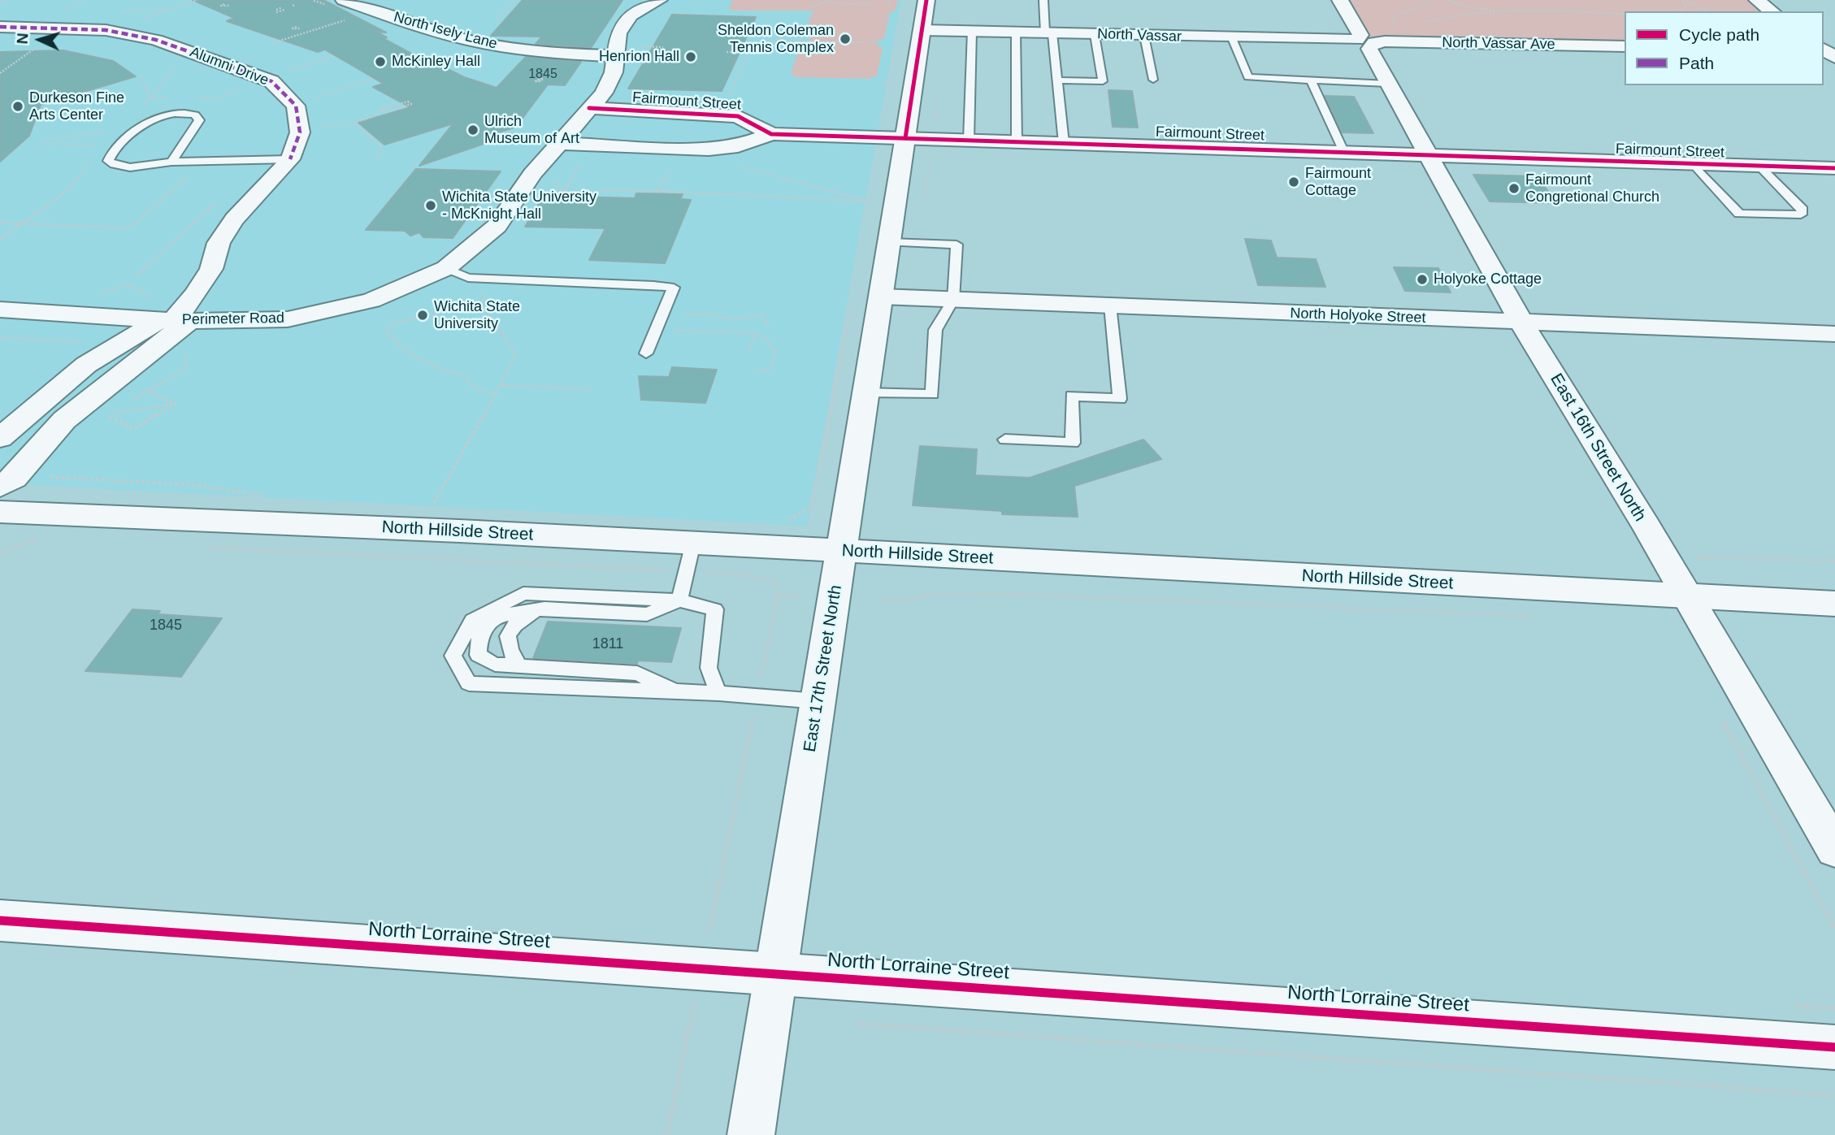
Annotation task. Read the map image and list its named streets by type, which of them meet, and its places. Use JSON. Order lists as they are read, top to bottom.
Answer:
{
  "streets": {
    "street": [
      "North Isely Lane",
      "North Vassar",
      "North Vassar Ave",
      "Alumni Drive",
      "Fairmount Street",
      "North Holyoke Street",
      "Perimeter Road",
      "East 16th Street North",
      "North Hillside Street",
      "East 17th Street North",
      "North Lorraine Street"
    ]
  },
  "crossings": [
    ["North Isely Lane", "Perimeter Road"],
    ["North Vassar", "North Vassar Ave"],
    ["North Vassar", "East 16th Street North"],
    ["North Vassar", "East 17th Street North"],
    ["North Vassar Ave", "East 16th Street North"],
    ["Fairmount Street", "Perimeter Road"],
    ["Fairmount Street", "East 16th Street North"],
    ["Fairmount Street", "East 17th Street North"],
    ["North Holyoke Street", "East 16th Street North"],
    ["North Holyoke Street", "East 17th Street North"],
    ["East 16th Street North", "North Hillside Street"],
    ["North Hillside Street", "East 17th Street North"],
    ["East 17th Street North", "North Lorraine Street"]
  ],
  "places": [
    "Sheldon Coleman Tennis Complex",
    "Henrion Hall",
    "McKinley Hall",
    "Durkeson Fine Arts Center",
    "Ulrich Museum of Art",
    "Fairmount Cottage",
    "Fairmount Congretional Church",
    "Wichita State University - McKnight Hall",
    "Holyoke Cottage",
    "Wichita State University"
  ],
  "house_numbers": ["1845", "1845", "1811"],
  "legend": ["Cycle path", "Path"],
  "north": "left"
}
